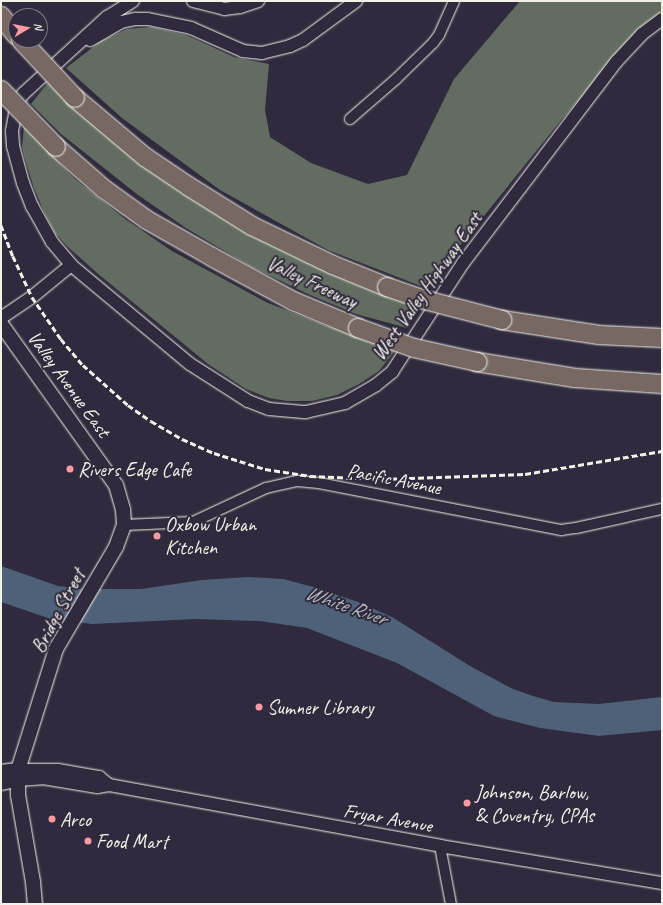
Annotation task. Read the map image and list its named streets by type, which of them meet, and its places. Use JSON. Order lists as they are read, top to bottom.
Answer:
{
  "streets": {
    "highway": ["Valley Freeway"],
    "main road": ["Valley Avenue East", "Bridge Street"],
    "street": ["West Valley Highway East", "Pacific Avenue", "Fryar Avenue"]
  },
  "crossings": [
    ["Valley Avenue East", "Pacific Avenue"],
    ["Valley Avenue East", "Bridge Street"],
    ["Bridge Street", "Fryar Avenue"]
  ],
  "water": ["White River"],
  "places": [
    "Rivers Edge Cafe",
    "Oxbow Urban Kitchen",
    "Sumner Library",
    "Johnson, Barlow, & Coventry, CPAs",
    "Arco",
    "Food Mart"
  ],
  "north": "right"
}
